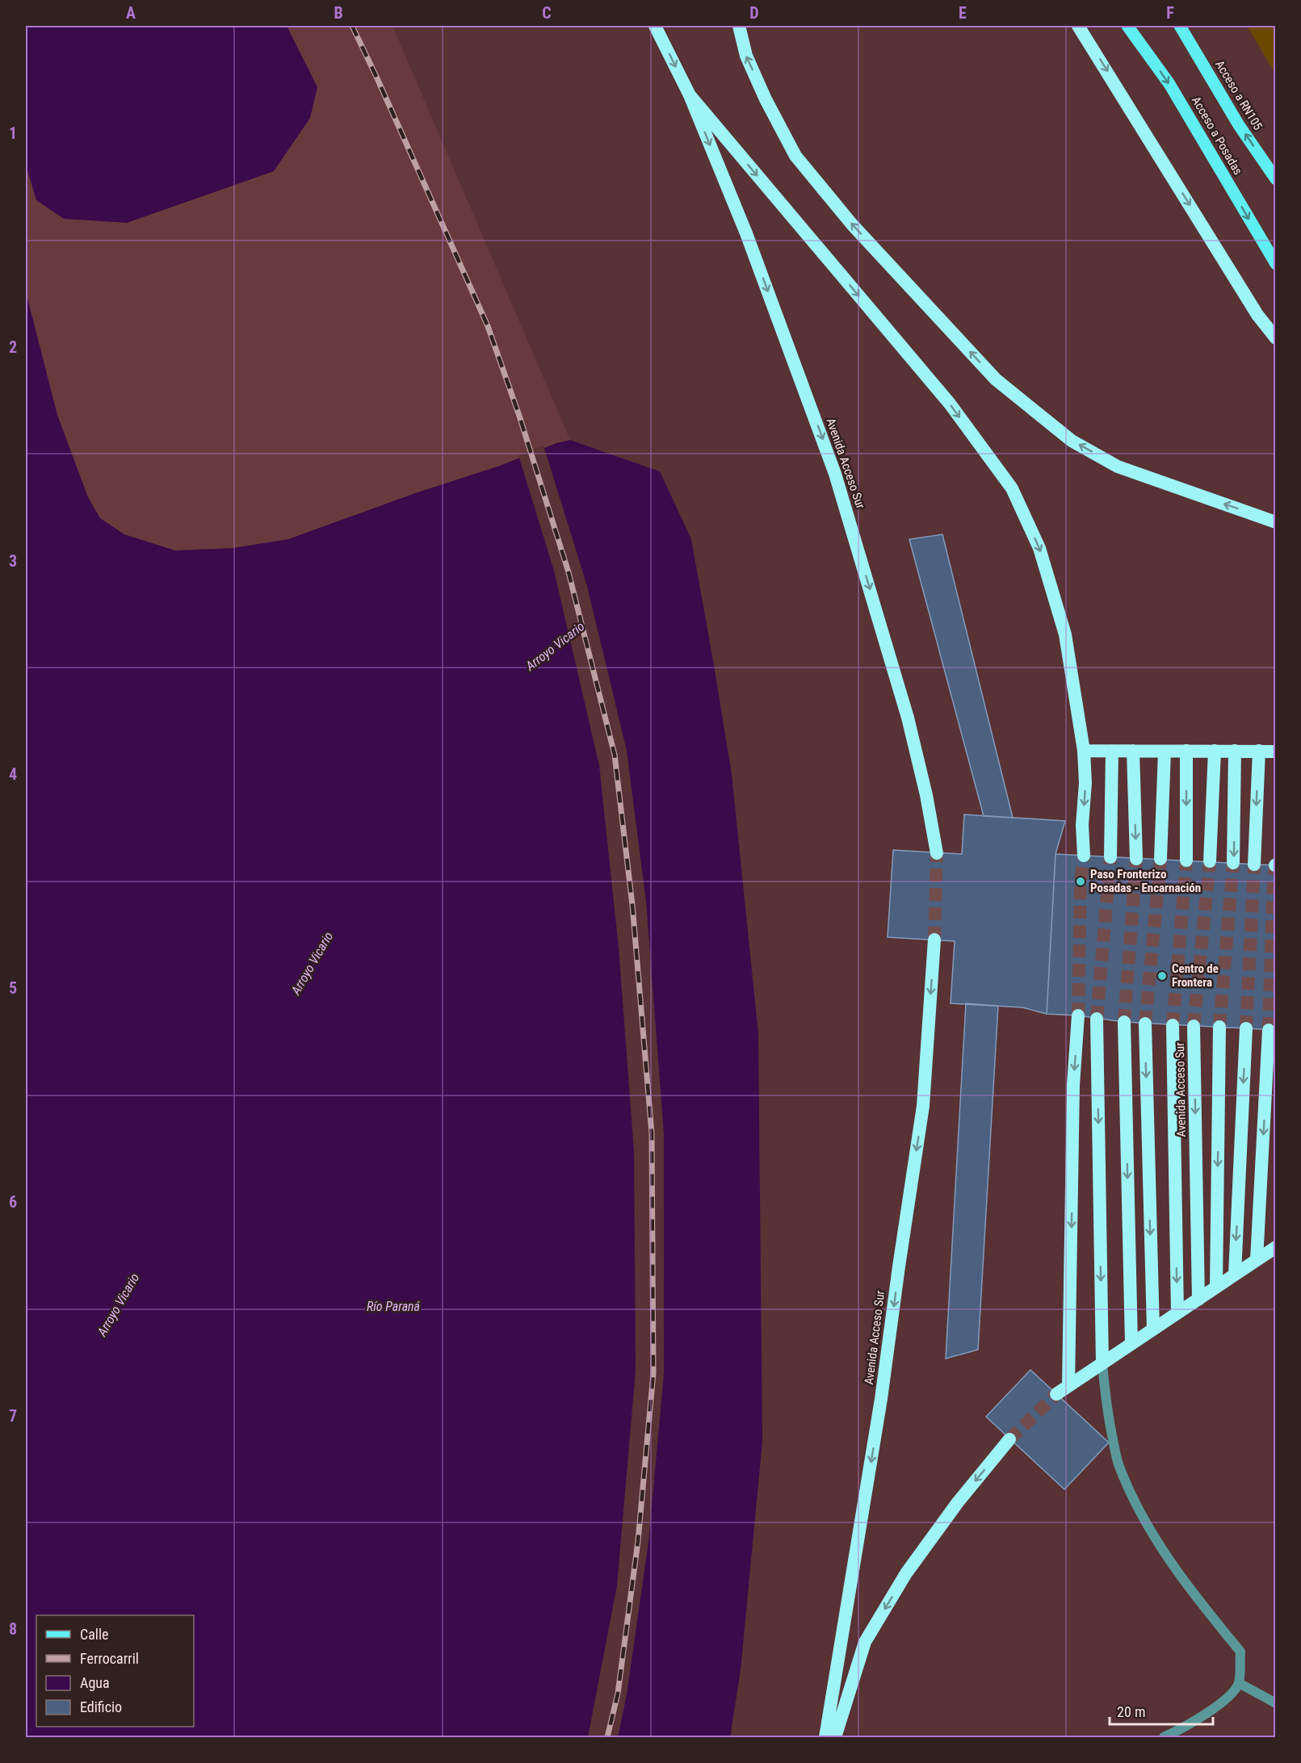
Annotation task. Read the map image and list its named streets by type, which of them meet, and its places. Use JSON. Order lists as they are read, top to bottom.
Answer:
{
  "streets": {
    "highway": ["Avenida Acceso Sur"],
    "main road": ["Acceso a RN105", "Acceso a Posadas"]
  },
  "one_way": ["Acceso a RN105", "Acceso a Posadas"],
  "water": ["Arroyo Vicario", "Río Paraná"],
  "places": ["Paso Fronterizo Posadas - Encarnación", "Centro de Frontera"],
  "legend": [
    "Calle",
    "Ferrocarril",
    "Agua",
    "Edificio"
  ],
  "scale_bar": "20 m",
  "grid": {
    "columns": [
      "A",
      "B",
      "C",
      "D",
      "E",
      "F"
    ],
    "rows": [
      "1",
      "2",
      "3",
      "4",
      "5",
      "6",
      "7",
      "8"
    ]
  }
}
